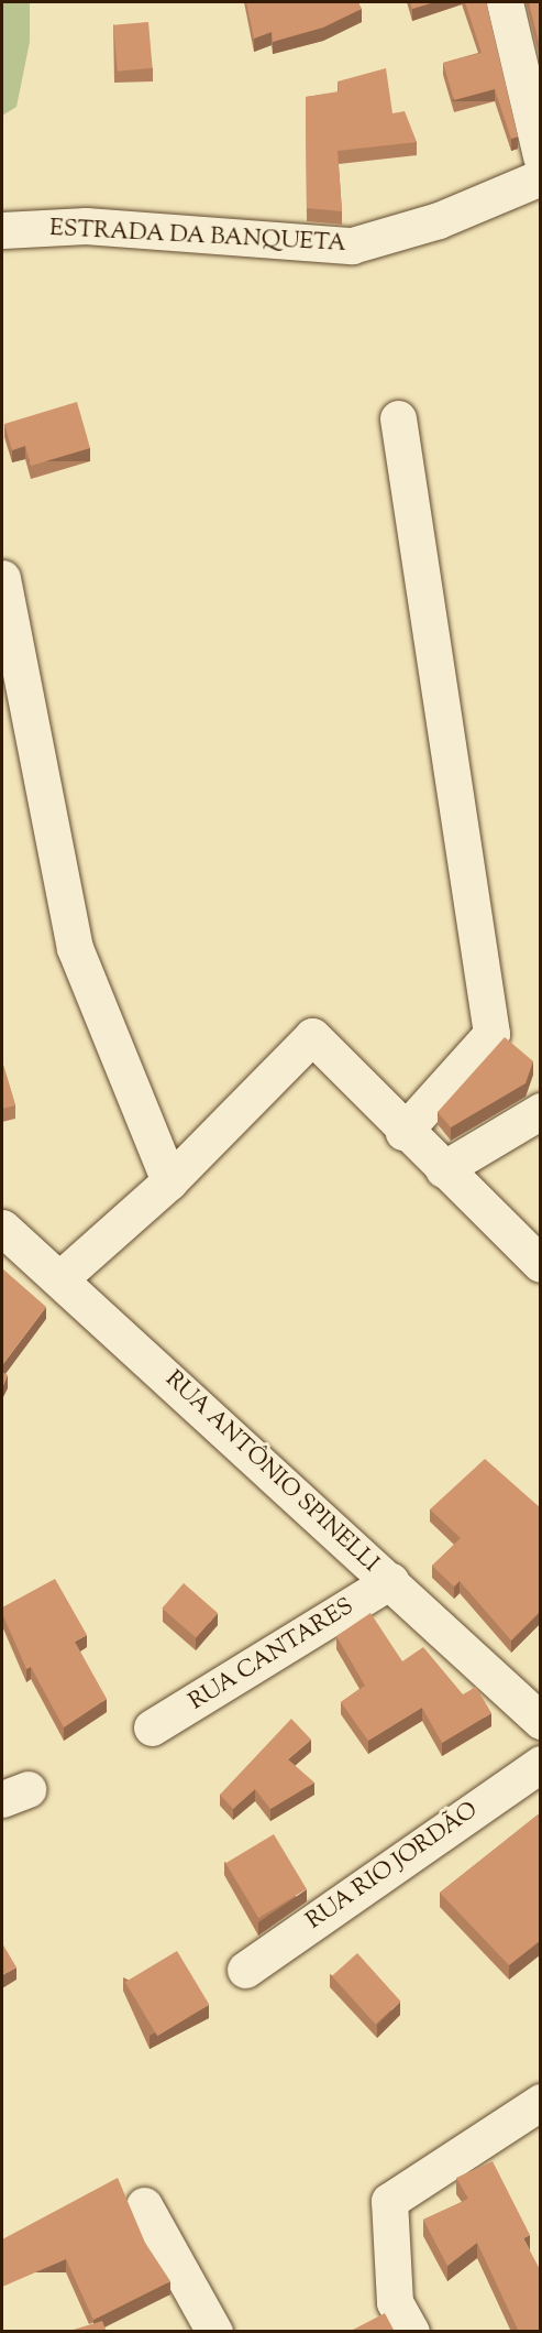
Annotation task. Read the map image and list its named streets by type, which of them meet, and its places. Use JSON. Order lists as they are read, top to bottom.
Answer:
{
  "streets": {
    "street": [
      "ESTRADA DA BANQUETA",
      "RUA ANTÔNIO SPINELLI",
      "RUA CANTARES",
      "RUA RIO JORDÃO"
    ]
  },
  "crossings": [
    ["RUA ANTÔNIO SPINELLI", "RUA CANTARES"]
  ]
}
